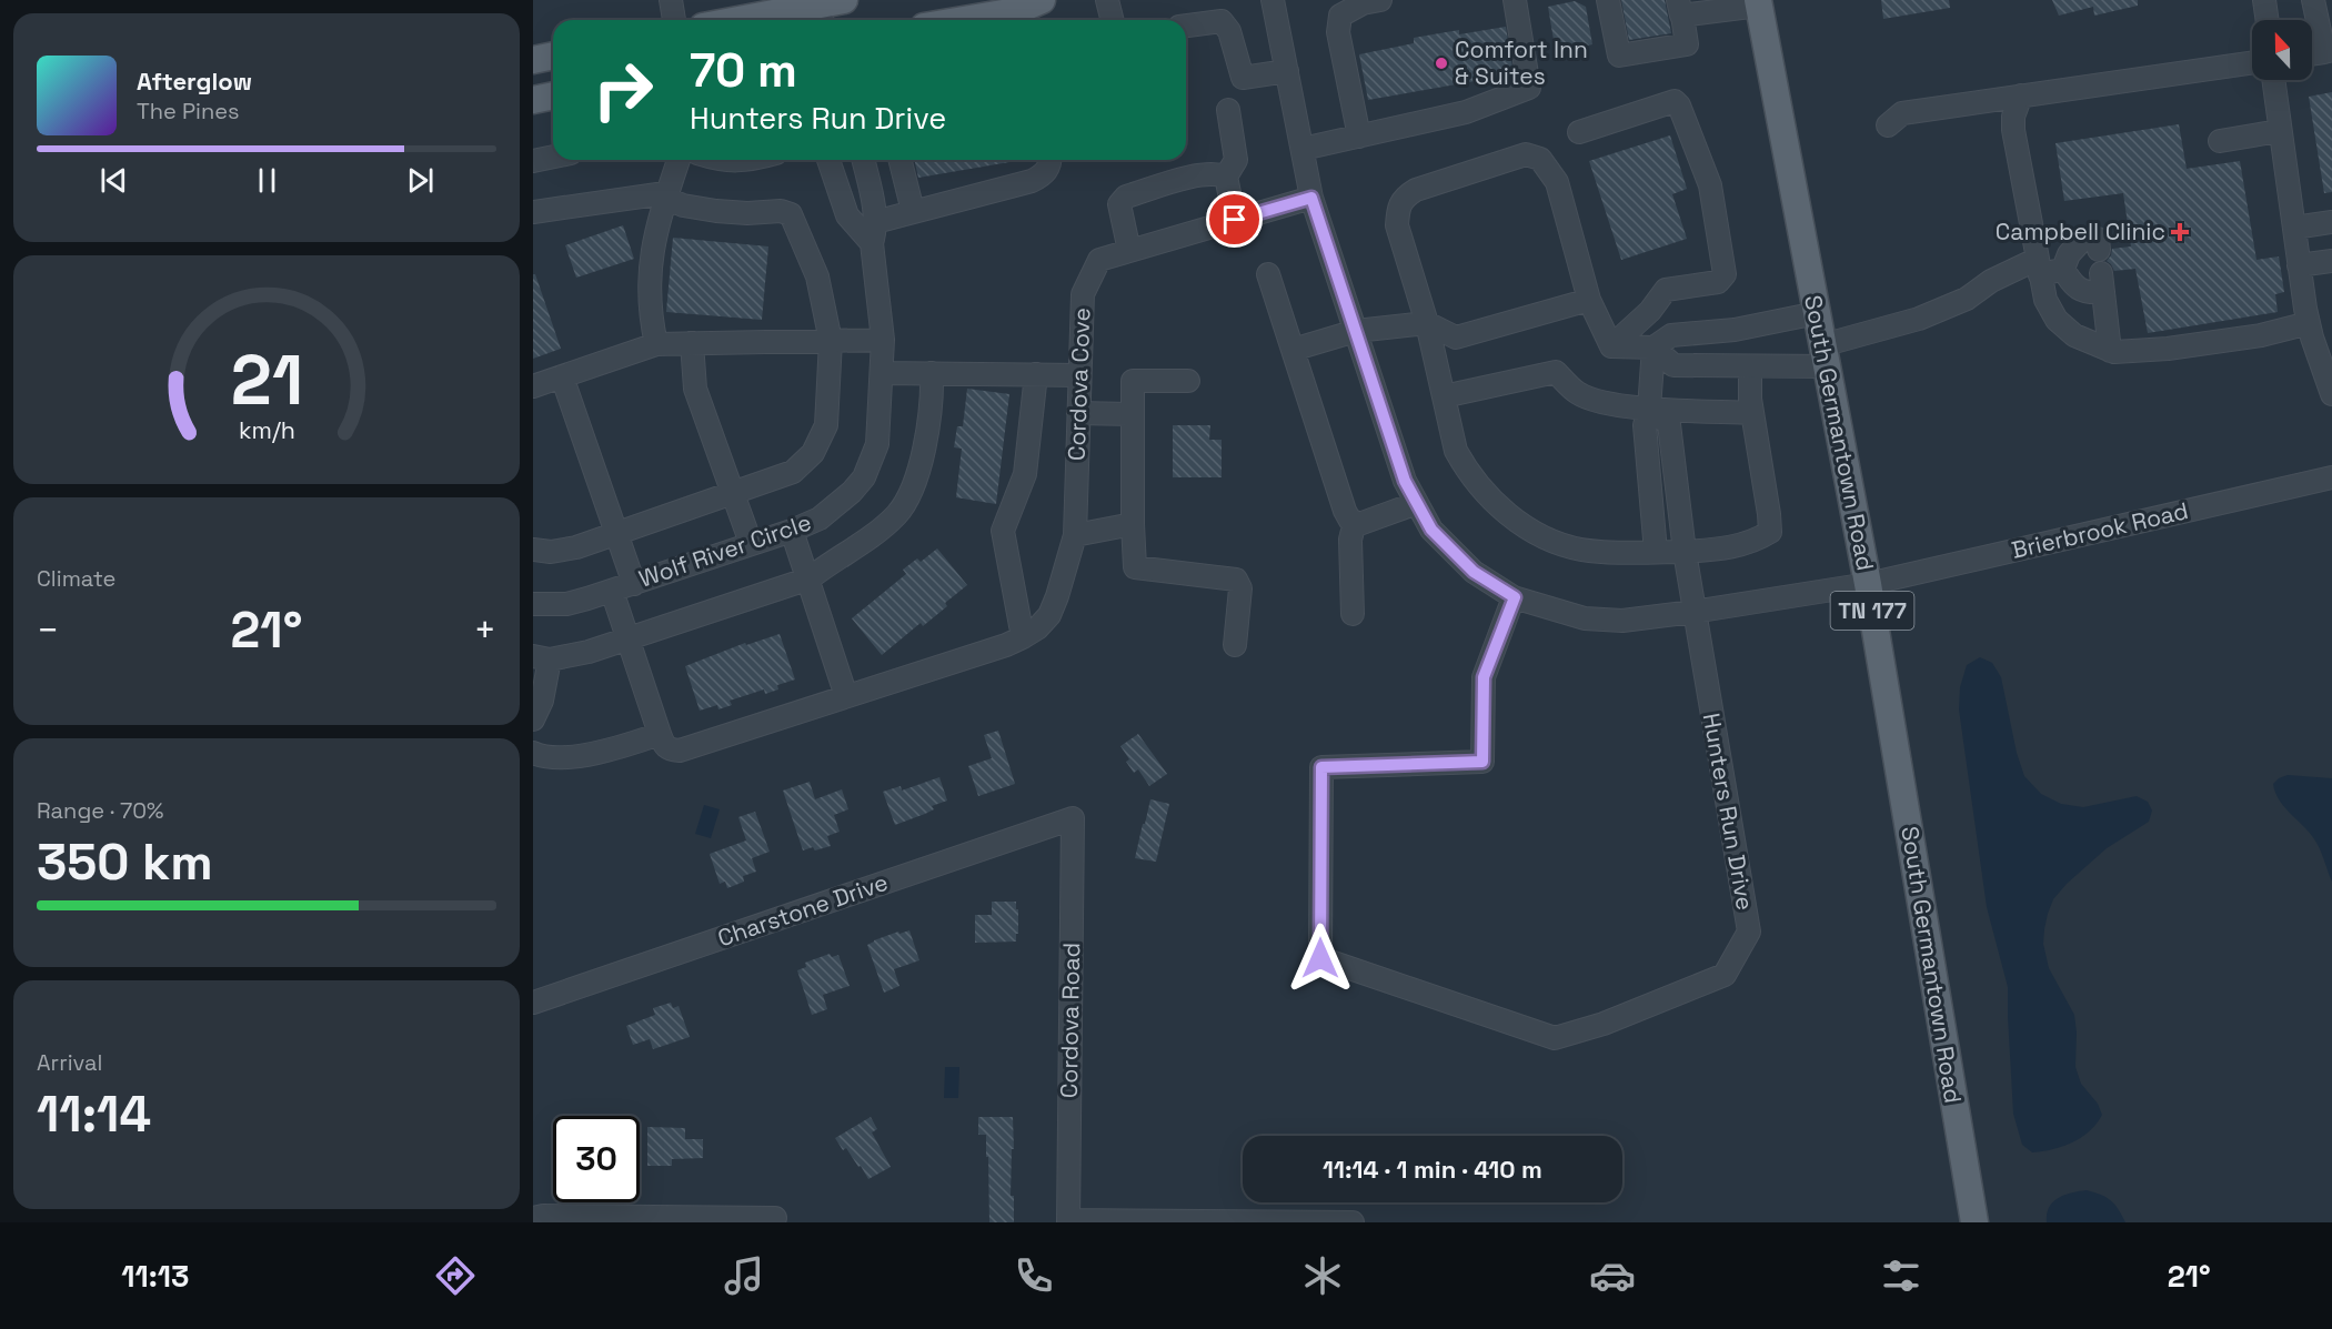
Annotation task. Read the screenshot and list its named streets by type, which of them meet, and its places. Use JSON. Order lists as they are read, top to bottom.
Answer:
{
  "streets": {
    "main road": ["South Germantown Road", "TN 177"],
    "street": [
      "Cordova Cove",
      "Brierbrook Road",
      "Wolf River Circle",
      "Hunters Run Drive",
      "Charstone Drive",
      "Cordova Road"
    ]
  },
  "crossings": [
    ["Cordova Cove", "Brierbrook Road"],
    ["South Germantown Road", "Brierbrook Road"],
    ["Brierbrook Road", "Hunters Run Drive"],
    ["Charstone Drive", "Cordova Road"]
  ],
  "places": {
    "other": ["Comfort Inn & Suites"],
    "health": ["Campbell Clinic"]
  },
  "north": "top",
  "page": {
    "turn": ["70 m", "Hunters Run Drive"],
    "song": ["Afterglow", "The Pines"],
    "tile": [
      "Climate",
      ["Range · 70%", "350 km"],
      ["Arrival", "11:14"]
    ],
    "heat": ["−", "21°", "+"],
    "limit": "30",
    "trip": "11:14 · 1 min · 410 m",
    "tabs": ["11:13", "21°"],
    "gauge": ["21", "km/h"]
  }
}
